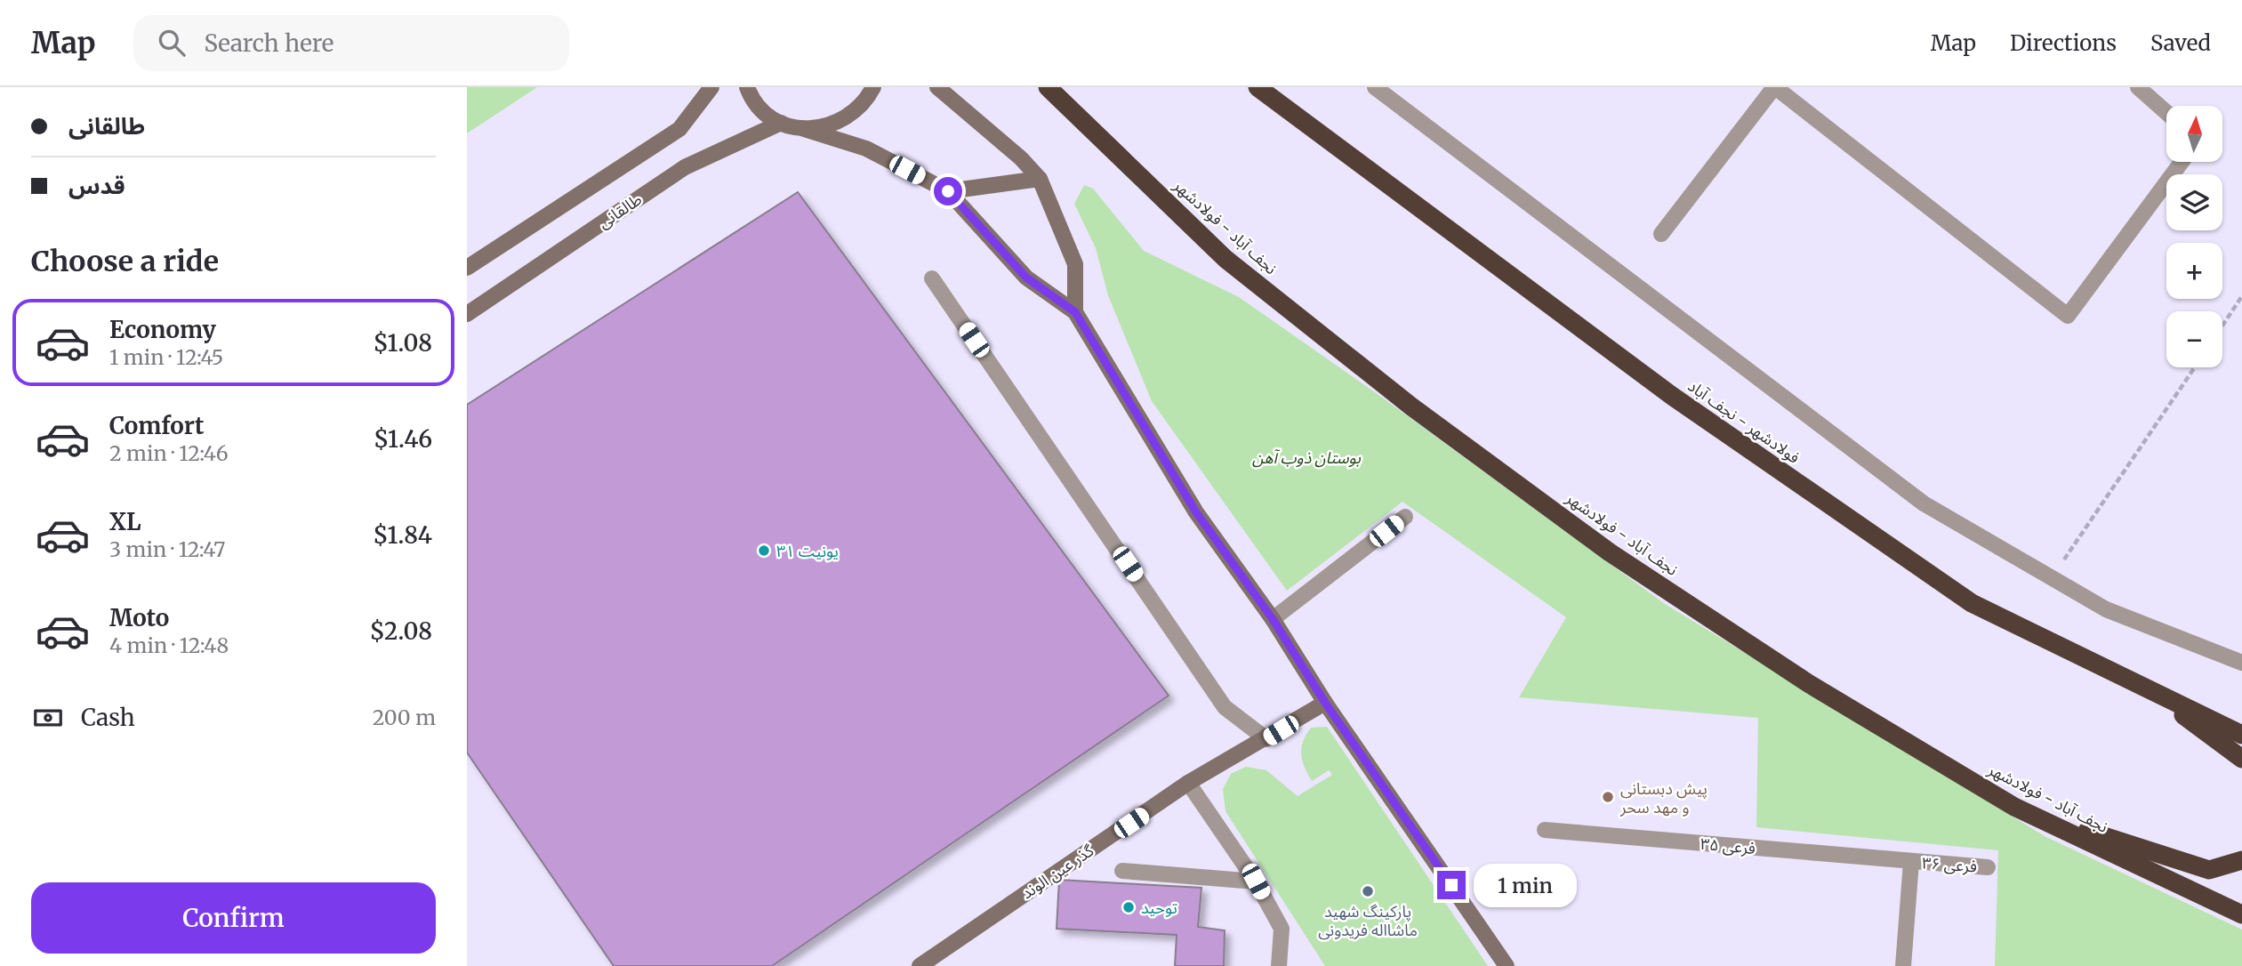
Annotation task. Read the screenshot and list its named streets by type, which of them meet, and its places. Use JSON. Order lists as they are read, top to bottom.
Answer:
{
  "streets": {
    "highway": ["نجف آباد - فولادشهر", "فولادشهر - نجف آباد"],
    "main road": ["طالقانی", "گذر عین الوند"],
    "street": ["فرعی ۳۵", "فرعی ۳۶"]
  },
  "crossings": [
    ["فرعی ۳۵", "فرعی ۳۶"]
  ],
  "parks": ["بوستان ذوب آهن"],
  "places": [
    "یونیت ۳۱",
    "پیش دبستانی و مهد سحر",
    "پارکینگ شهید ماشااله فریدونی",
    "توحید"
  ],
  "north": "top",
  "page": {
    "header": "Map",
    "search": "Search here",
    "nav": ["Map", "Directions", "Saved"],
    "banner": ["طالقانی", "قدس"],
    "map_buttons": ["+", "−"],
    "heading": "Choose a ride",
    "list": [
      {
        "name": "Economy",
        "note": "1 min · 12:45",
        "value": "$1.08"
      },
      {
        "name": "Comfort",
        "note": "2 min · 12:46",
        "value": "$1.46"
      },
      {
        "name": "XL",
        "note": "3 min · 12:47",
        "value": "$1.84"
      },
      {
        "name": "Moto",
        "note": "4 min · 12:48",
        "value": "$2.08"
      }
    ],
    "pay": ["Cash", "200 m"],
    "bubble": "1 min",
    "buttons": "Confirm"
  }
}
